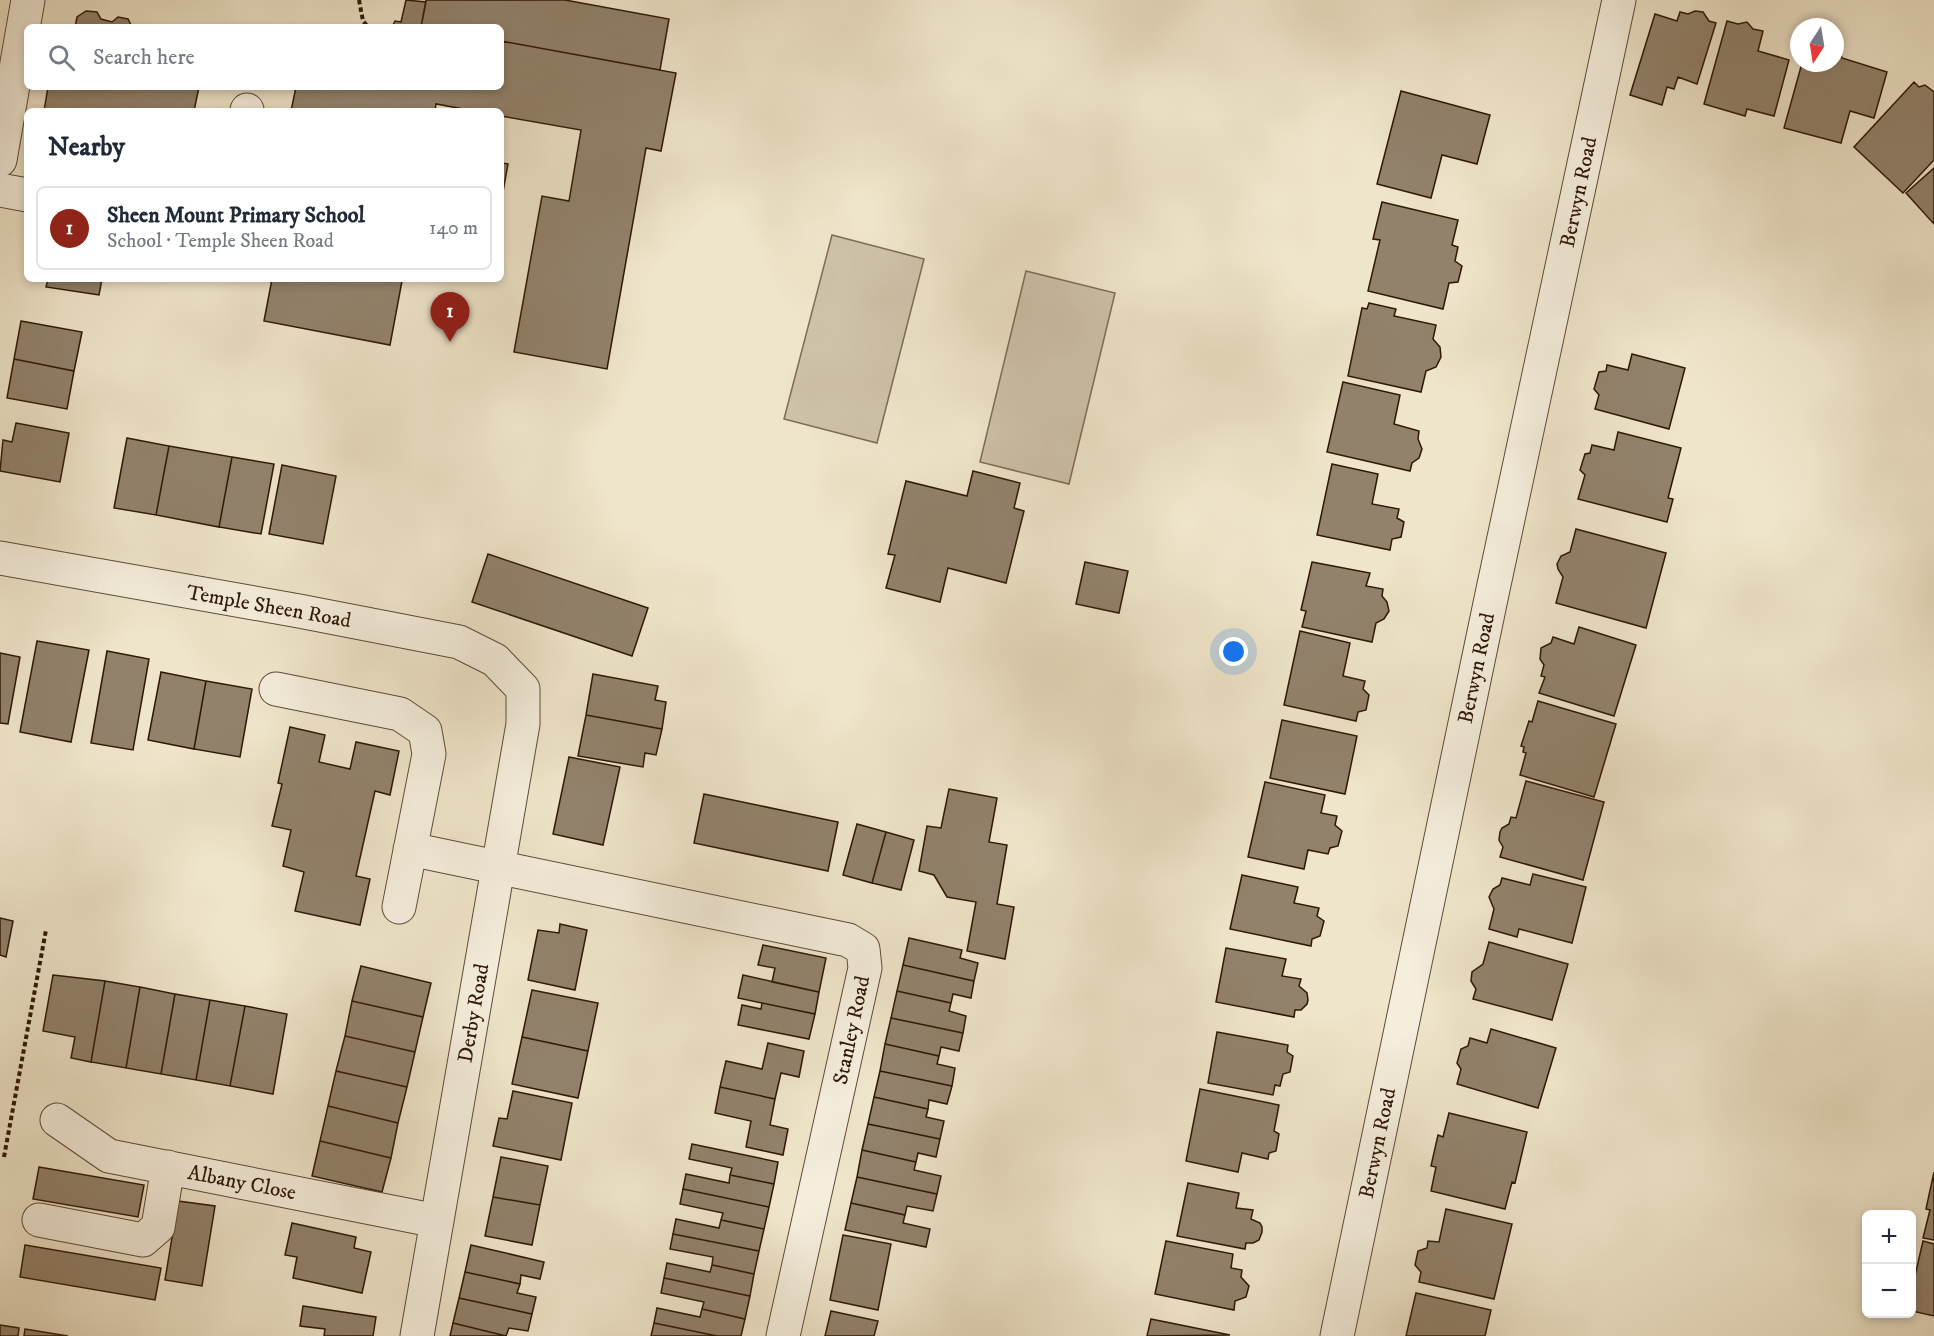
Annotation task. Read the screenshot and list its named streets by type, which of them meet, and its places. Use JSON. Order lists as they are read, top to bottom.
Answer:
{
  "streets": {
    "street": [
      "Berwyn Road",
      "Temple Sheen Road",
      "Derby Road",
      "Stanley Road",
      "Albany Close"
    ]
  },
  "crossings": [
    ["Temple Sheen Road", "Derby Road"],
    ["Derby Road", "Stanley Road"],
    ["Derby Road", "Albany Close"]
  ],
  "north": "bottom",
  "page": {
    "search": "Search here",
    "heading": "Nearby",
    "list": [
      {
        "mark": "1",
        "name": "Sheen Mount Primary School",
        "note": "School · Temple Sheen Road",
        "value": "140 m"
      }
    ],
    "pins": "1",
    "map_buttons": ["+", "−"]
  }
}
